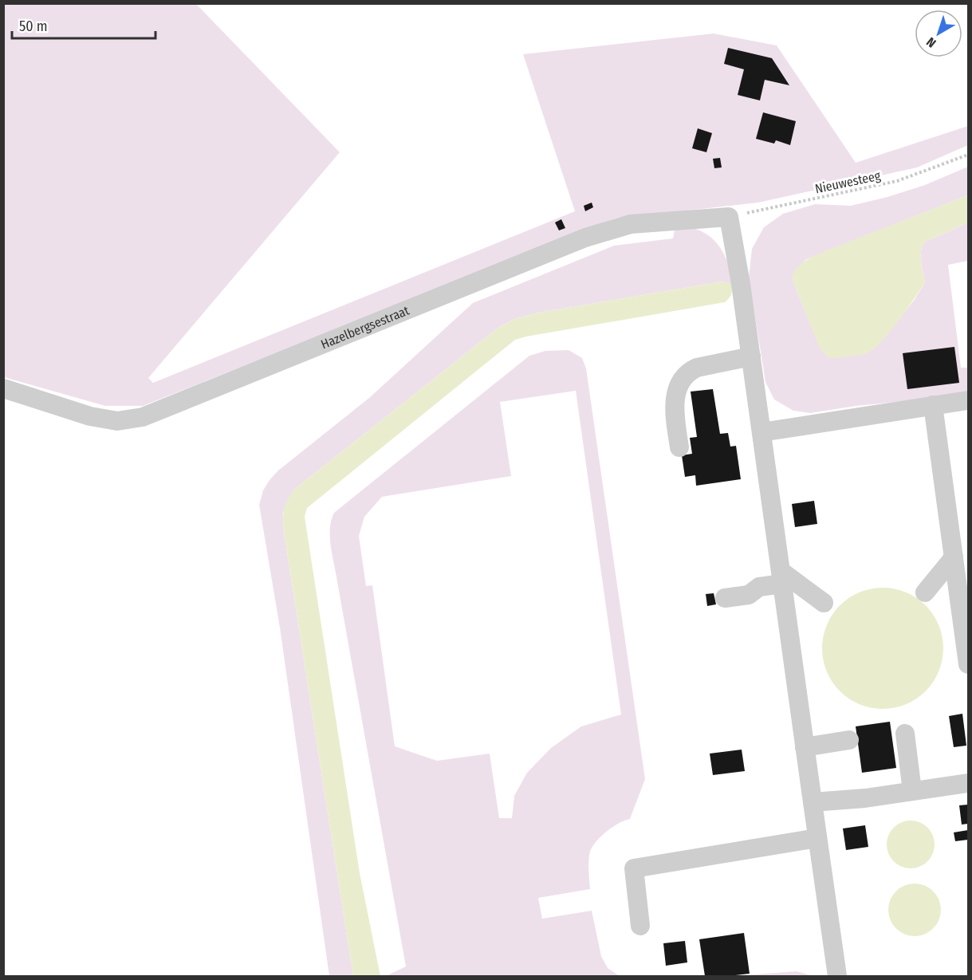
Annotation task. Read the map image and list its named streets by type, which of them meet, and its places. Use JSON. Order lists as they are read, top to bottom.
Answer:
{
  "streets": {
    "street": ["Hazelbergsestraat"],
    "path": ["Nieuwesteeg"]
  },
  "crossings": [
    ["Nieuwesteeg", "Hazelbergsestraat"]
  ],
  "scale_bar": "50 m",
  "north": "bottom left"
}
